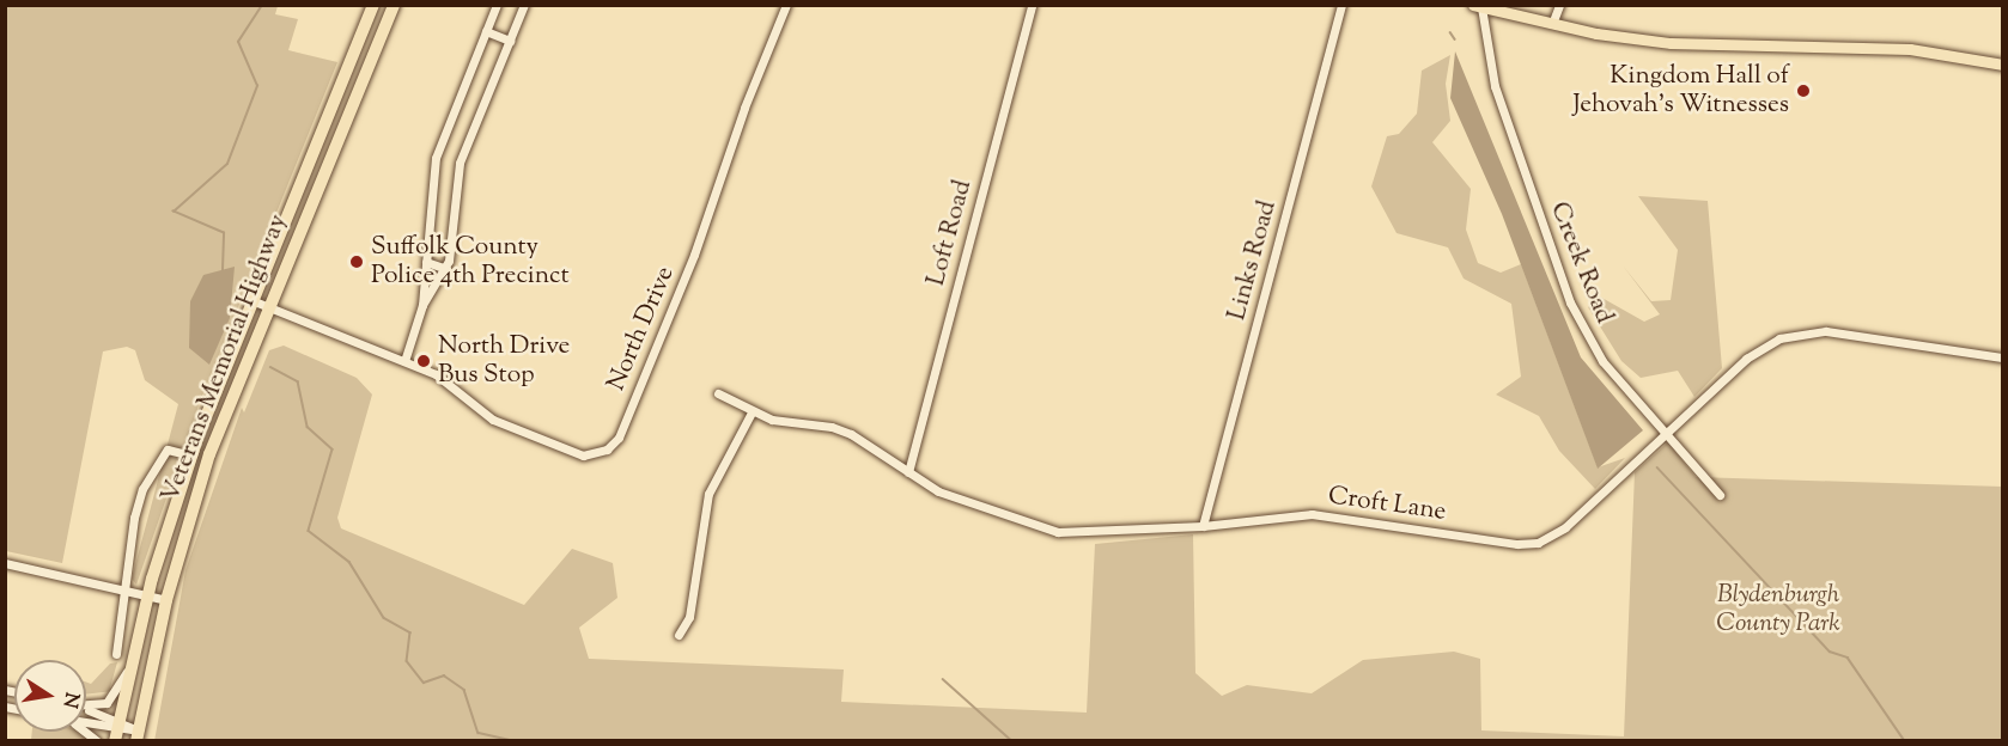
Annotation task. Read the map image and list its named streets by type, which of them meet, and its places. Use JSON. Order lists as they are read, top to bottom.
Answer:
{
  "streets": {
    "highway": ["Veterans Memorial Highway"],
    "street": [
      "Loft Road",
      "Links Road",
      "Creek Road",
      "North Drive",
      "Croft Lane"
    ]
  },
  "crossings": [
    ["Loft Road", "Croft Lane"],
    ["Links Road", "Croft Lane"],
    ["Creek Road", "Croft Lane"],
    ["North Drive", "Veterans Memorial Highway"]
  ],
  "parks": ["Blydenburgh County Park"],
  "places": ["Kingdom Hall of Jehovah’s Witnesses", "Suffolk County Police 4th Precinct", "North Drive Bus Stop"],
  "north": "right"
}
